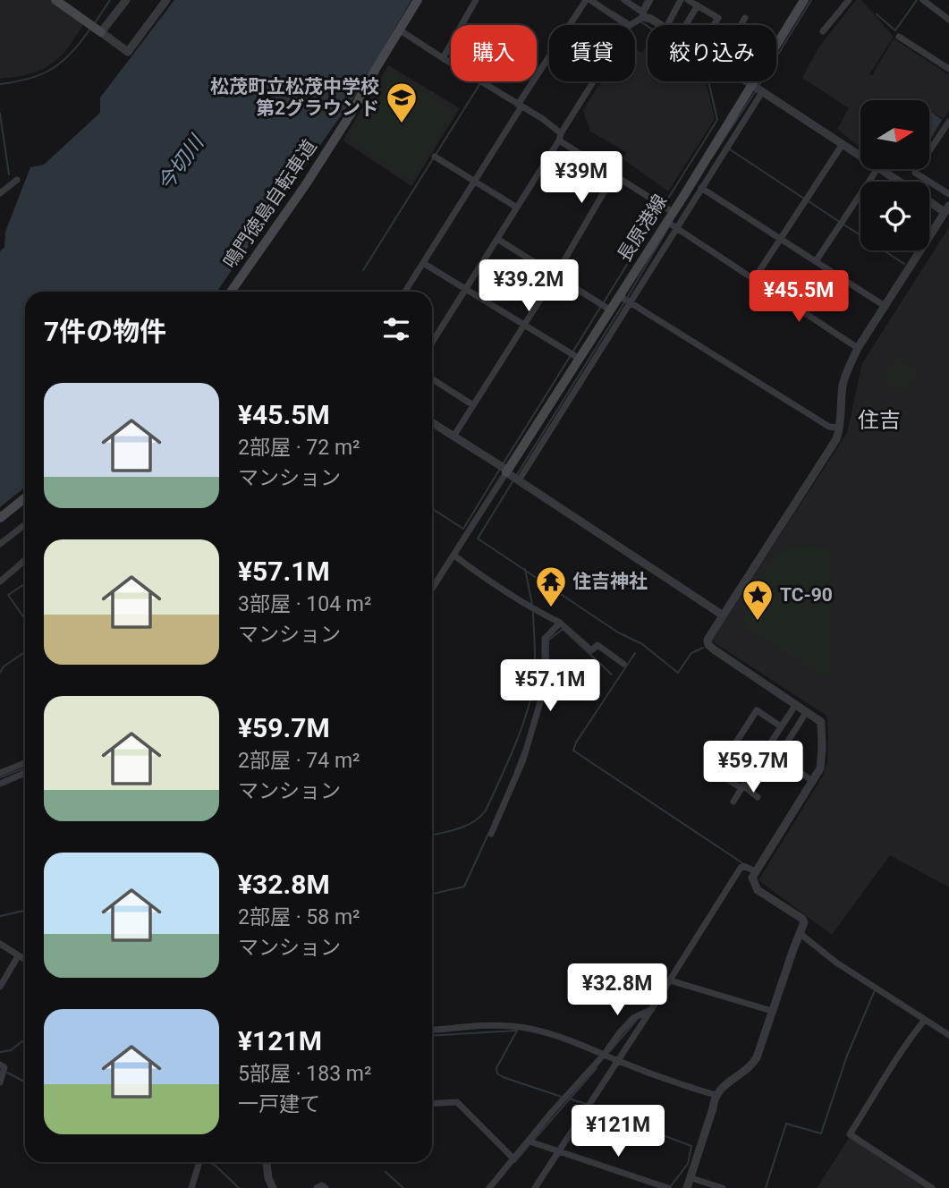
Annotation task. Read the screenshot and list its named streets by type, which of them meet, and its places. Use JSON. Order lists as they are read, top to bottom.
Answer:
{
  "streets": {
    "main road": ["鳴門徳島自転車道", "長原港線"]
  },
  "districts": ["住吉"],
  "water": ["今切川"],
  "places": {
    "school or university": ["松茂町立松茂中学校 第2グラウンド"],
    "temple": ["住吉神社"],
    "place": ["TC-90"]
  },
  "north": "right",
  "page": {
    "chip": ["購入", "賃貸", "絞り込み"],
    "price": [
      "¥39M",
      "¥39.2M",
      "¥45.5M",
      "¥57.1M",
      "¥59.7M",
      "¥32.8M",
      "¥121M"
    ],
    "heading": "7件の物件",
    "list": [
      {
        "name": "¥45.5M",
        "note": "2部屋 · 72 m² · マンション"
      },
      {
        "name": "¥57.1M",
        "note": "3部屋 · 104 m² · マンション"
      },
      {
        "name": "¥59.7M",
        "note": "2部屋 · 74 m² · マンション"
      },
      {
        "name": "¥32.8M",
        "note": "2部屋 · 58 m² · マンション"
      },
      {
        "name": "¥121M",
        "note": "5部屋 · 183 m² · 一戸建て"
      }
    ]
  }
}
